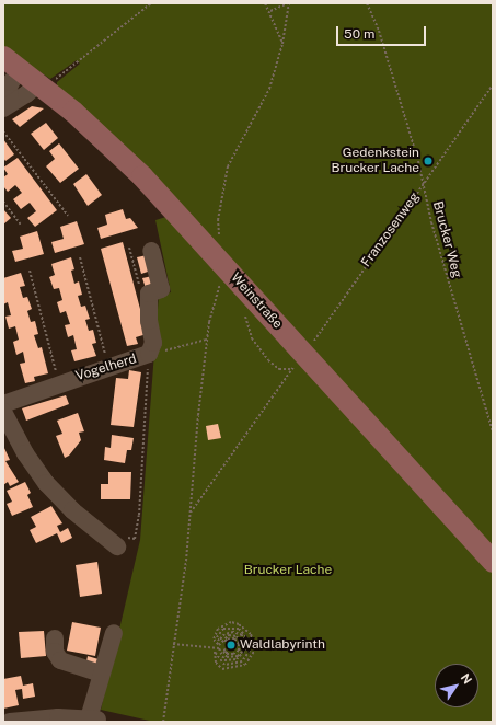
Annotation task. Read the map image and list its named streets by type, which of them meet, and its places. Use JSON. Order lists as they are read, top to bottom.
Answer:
{
  "streets": {
    "main road": ["Weinstraße"],
    "street": ["Vogelherd"],
    "path": ["Franzosenweg", "Brucker Weg"]
  },
  "crossings": [
    ["Franzosenweg", "Brucker Weg"],
    ["Franzosenweg", "Weinstraße"]
  ],
  "parks": ["Brucker Lache"],
  "places": ["Gedenkstein Brucker Lache", "Waldlabyrinth"],
  "scale_bar": "50 m",
  "north": "top right"
}
